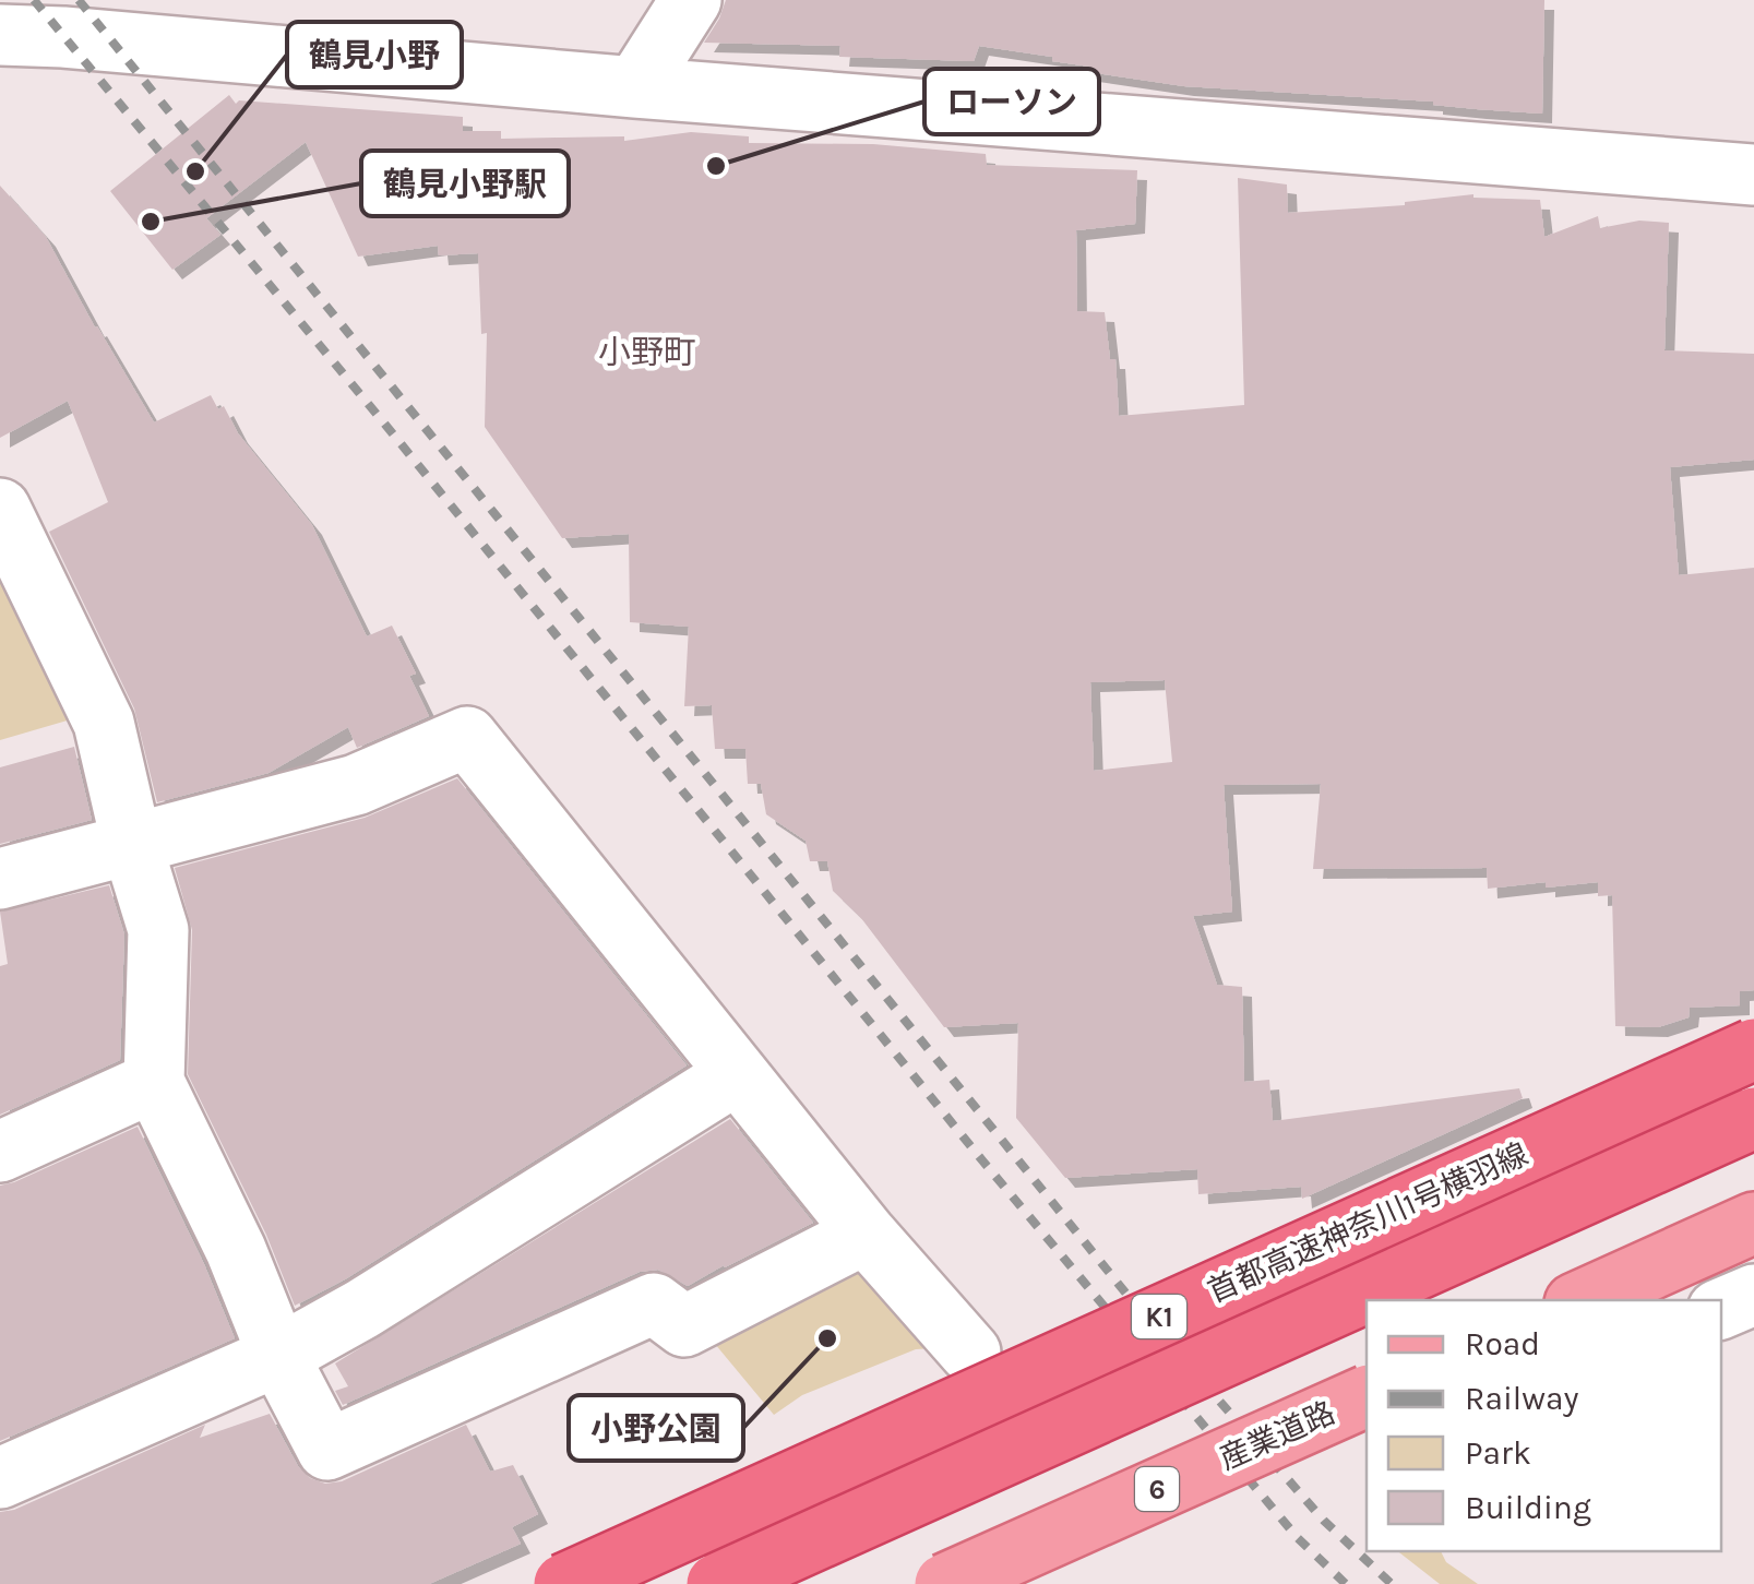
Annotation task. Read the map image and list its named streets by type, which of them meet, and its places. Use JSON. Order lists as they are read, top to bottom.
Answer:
{
  "streets": {
    "highway": ["首都高速神奈川1号横羽線", "K1"],
    "main road": ["産業道路", "6"]
  },
  "districts": ["小野町"],
  "places": [
    "ローソン",
    "鶴見小野",
    "鶴見小野駅",
    "小野公園"
  ],
  "legend": [
    "Road",
    "Railway",
    "Park",
    "Building"
  ]
}
